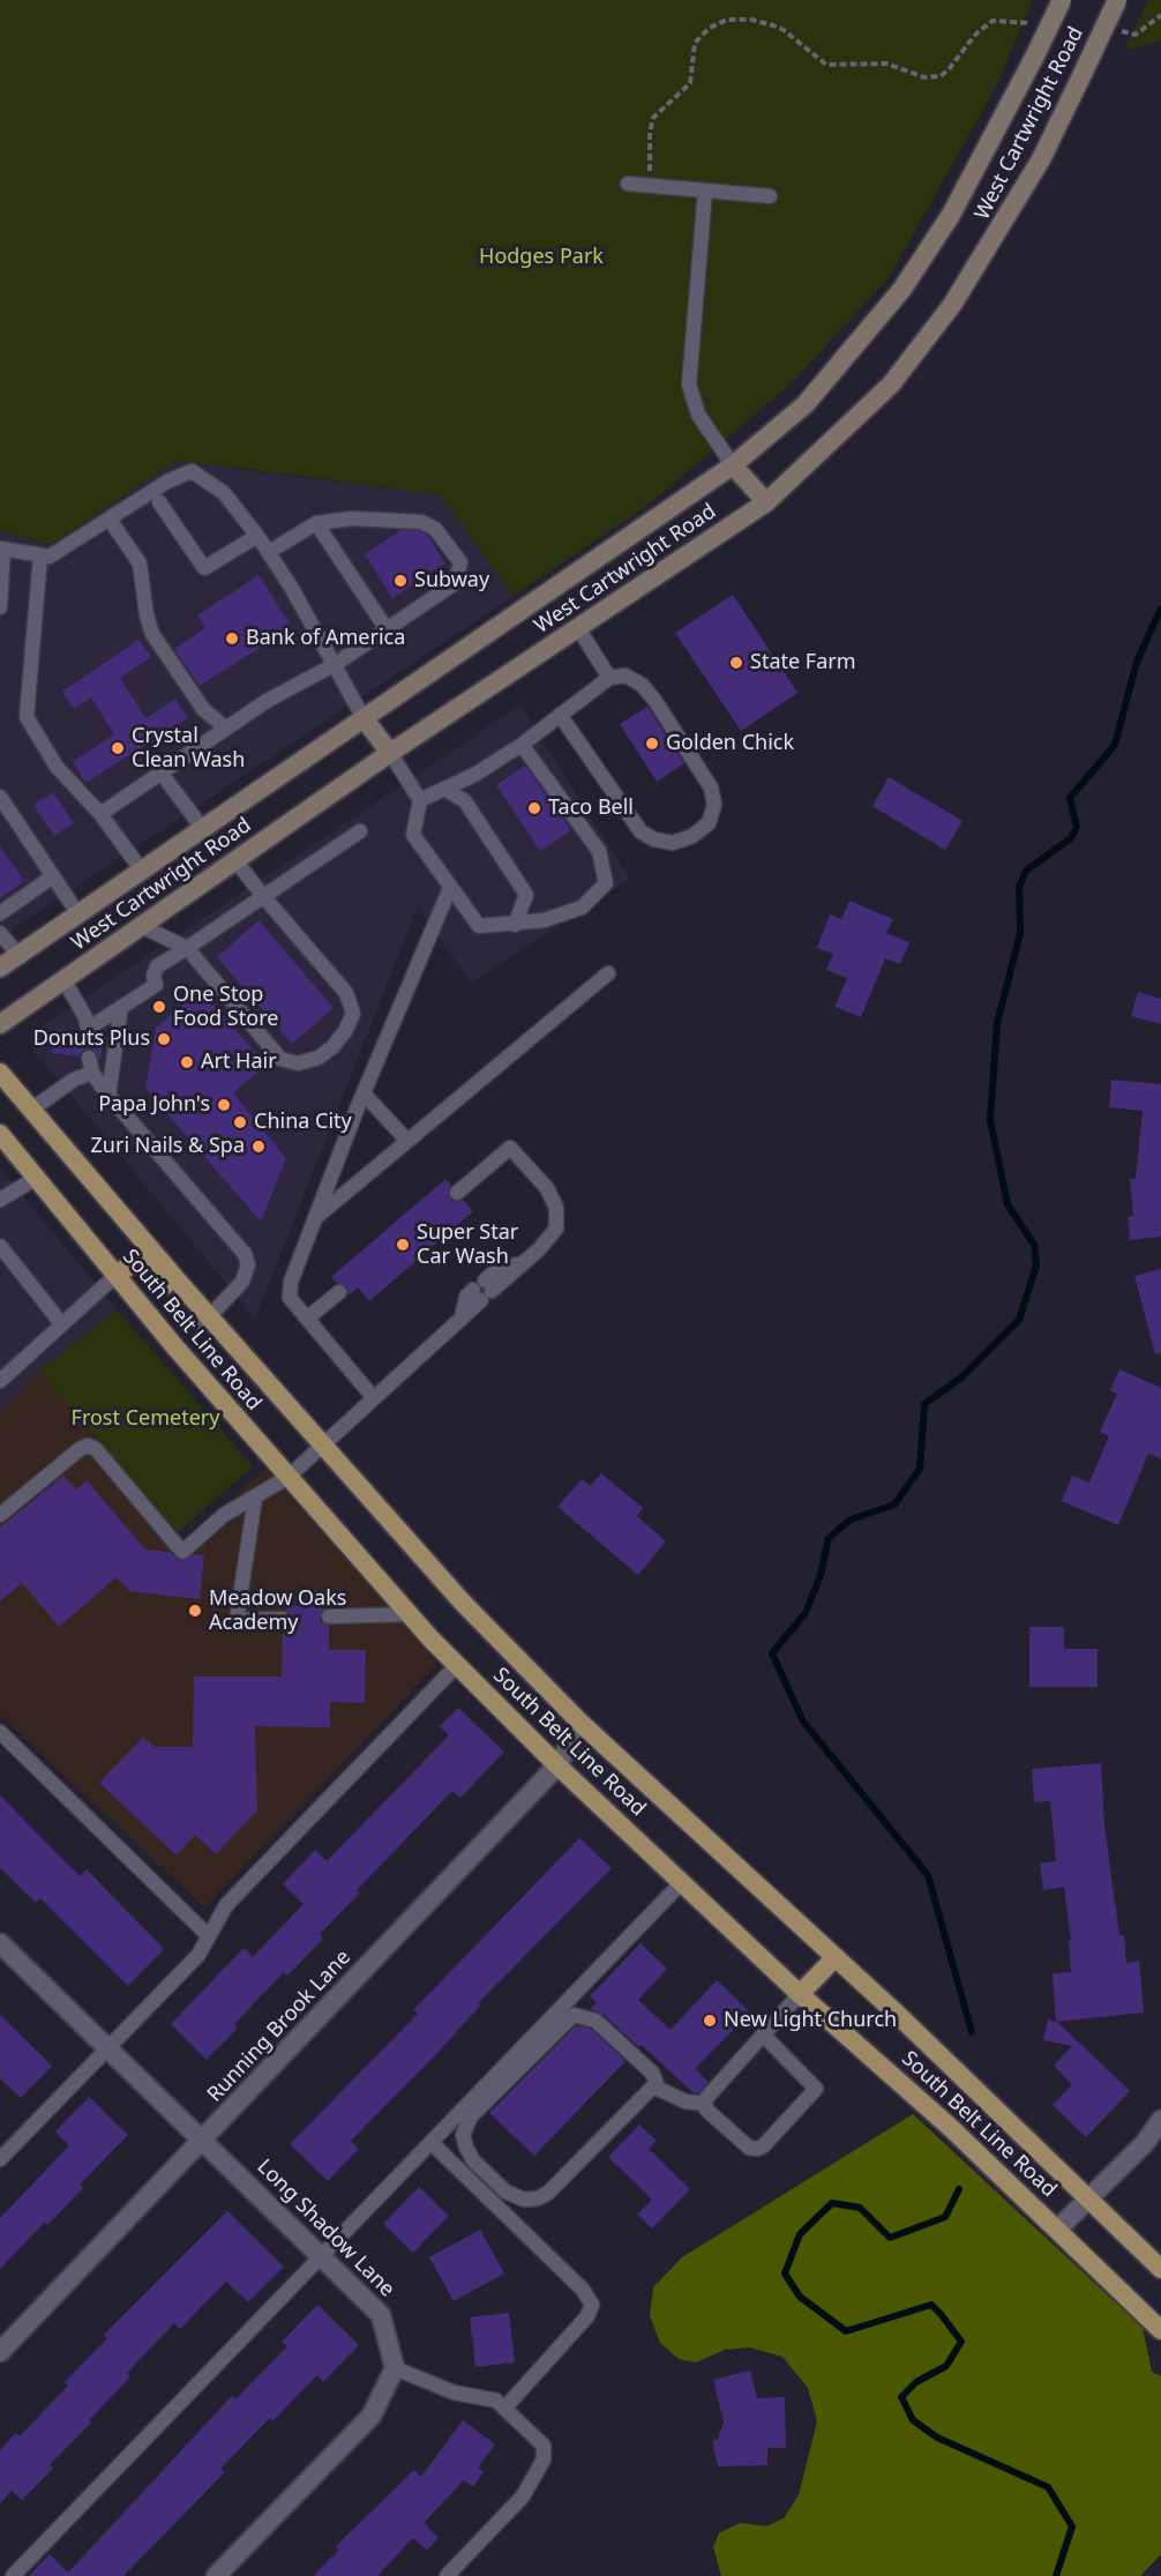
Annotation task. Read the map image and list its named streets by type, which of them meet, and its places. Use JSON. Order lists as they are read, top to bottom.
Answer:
{
  "streets": {
    "main road": ["West Cartwright Road", "South Belt Line Road"],
    "street": ["Running Brook Lane", "Long Shadow Lane"]
  },
  "crossings": [
    ["South Belt Line Road", "Running Brook Lane"],
    ["Running Brook Lane", "Long Shadow Lane"]
  ],
  "parks": ["Hodges Park", "Frost Cemetery"],
  "places": [
    "Subway",
    "Bank of America",
    "State Farm",
    "Golden Chick",
    "Crystal Clean Wash",
    "Taco Bell",
    "One Stop Food Store",
    "Donuts Plus",
    "Art Hair",
    "Papa John's",
    "China City",
    "Zuri Nails & Spa",
    "Super Star Car Wash",
    "Meadow Oaks Academy",
    "New Light Church"
  ]
}
